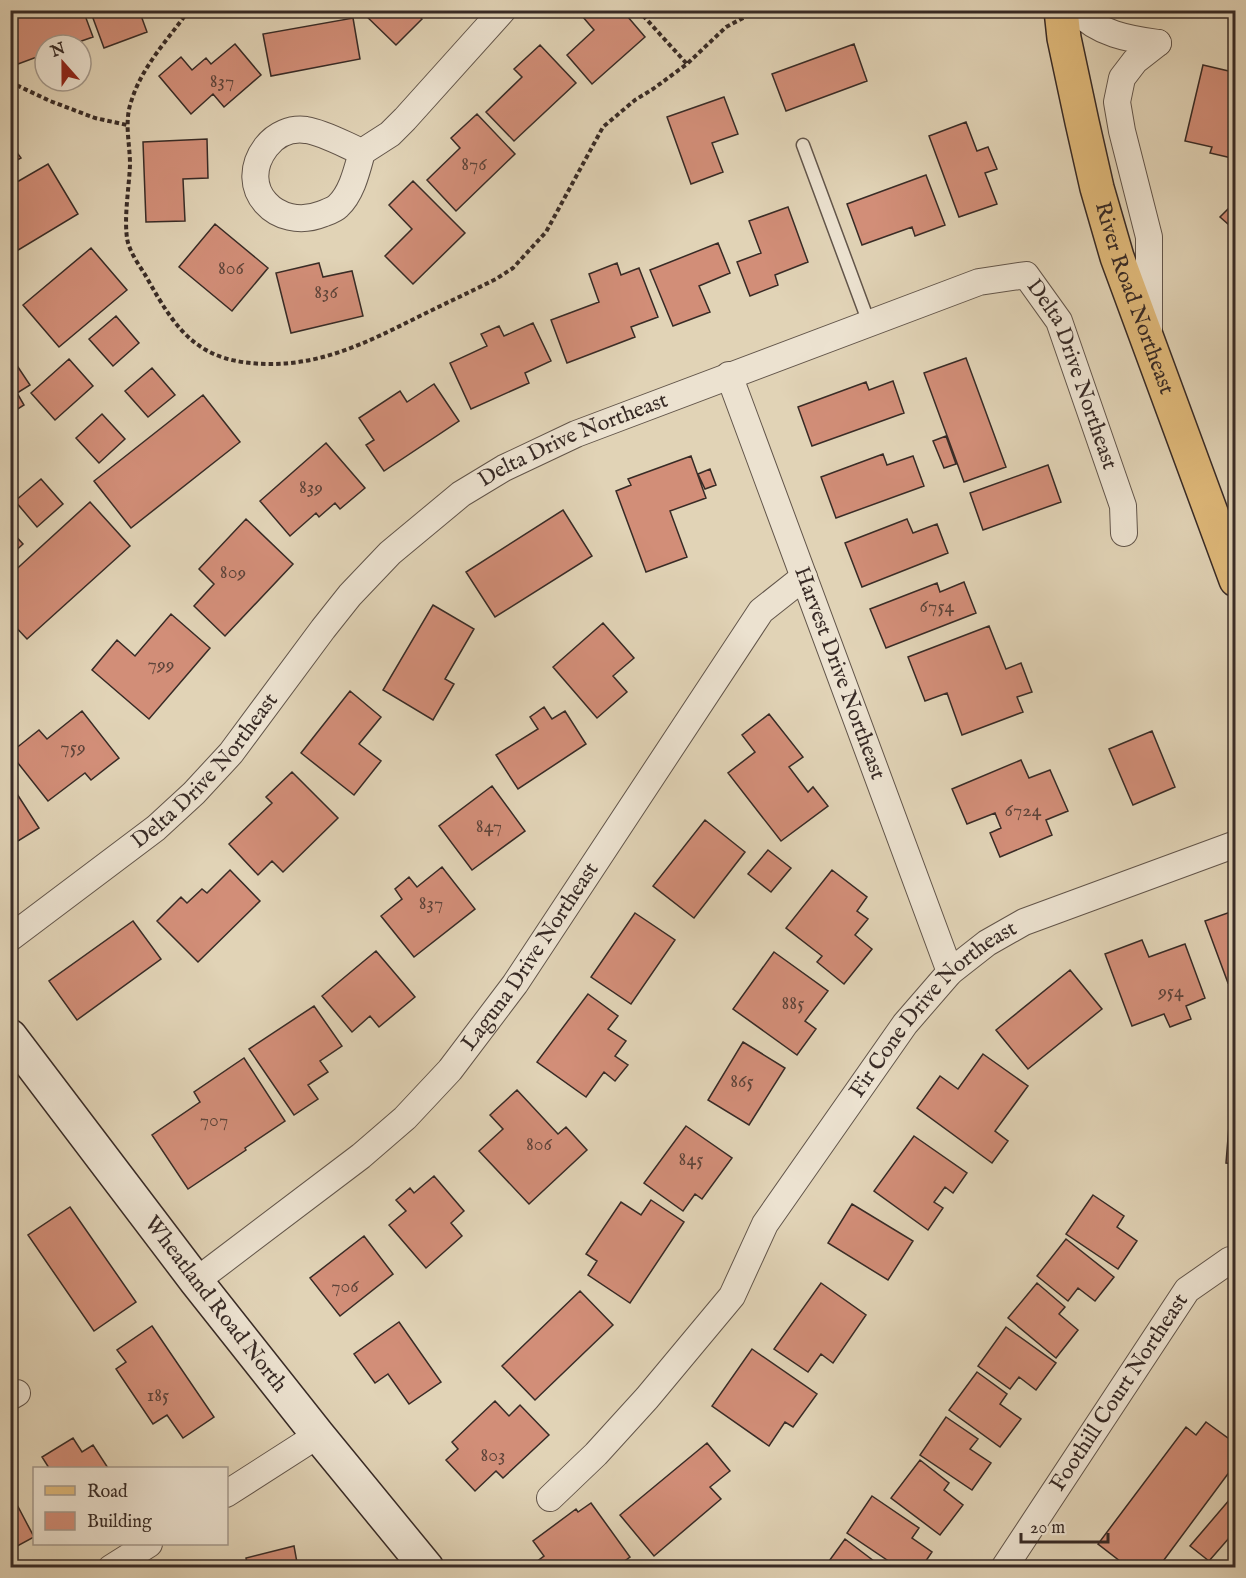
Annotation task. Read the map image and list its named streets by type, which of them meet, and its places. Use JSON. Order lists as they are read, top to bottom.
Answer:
{
  "streets": {
    "main road": ["River Road Northeast", "Wheatland Road North"],
    "street": [
      "Delta Drive Northeast",
      "Harvest Drive Northeast",
      "Laguna Drive Northeast",
      "Fir Cone Drive Northeast",
      "Foothill Court Northeast"
    ]
  },
  "crossings": [
    ["Delta Drive Northeast", "Harvest Drive Northeast"],
    ["Harvest Drive Northeast", "Laguna Drive Northeast"],
    ["Harvest Drive Northeast", "Fir Cone Drive Northeast"],
    ["Laguna Drive Northeast", "Wheatland Road North"]
  ],
  "house_numbers": [
    "837",
    "876",
    "806",
    "836",
    "839",
    "809",
    "6754",
    "799",
    "759",
    "6724",
    "847",
    "837",
    "954",
    "885",
    "865",
    "707",
    "806",
    "845",
    "706",
    "185",
    "803"
  ],
  "legend": ["Road", "Building"],
  "scale_bar": "20 m",
  "north": "top"
}
